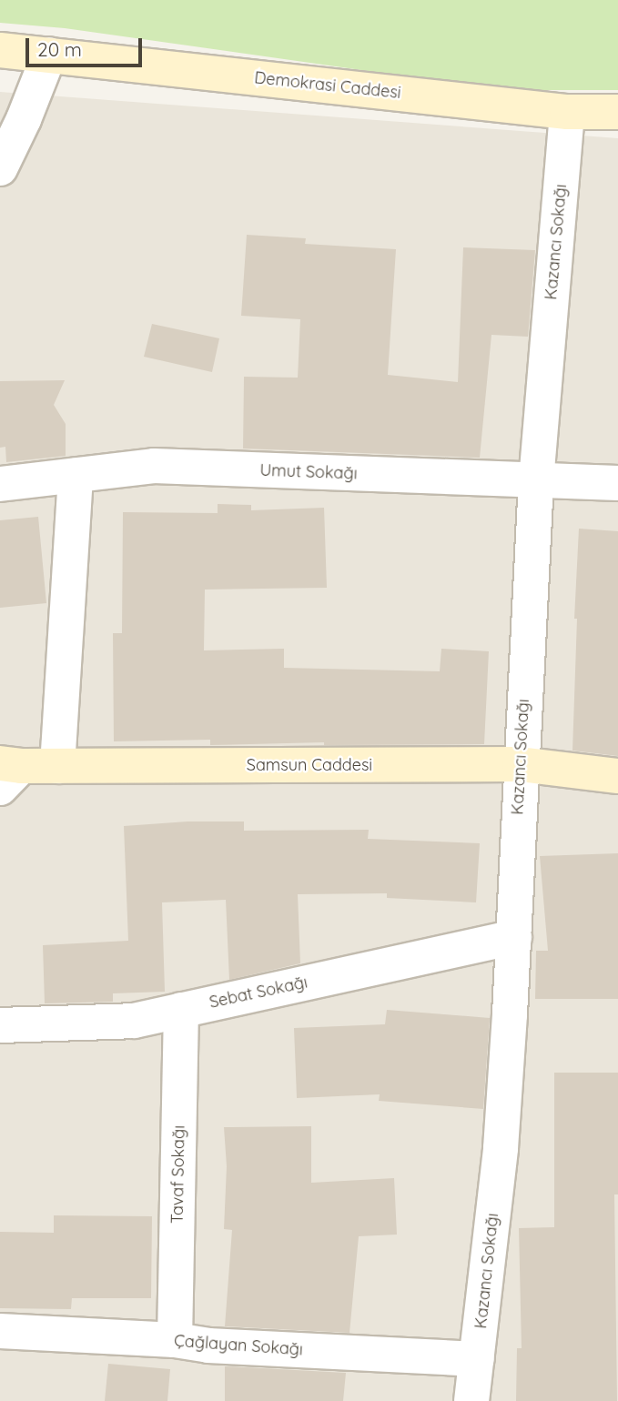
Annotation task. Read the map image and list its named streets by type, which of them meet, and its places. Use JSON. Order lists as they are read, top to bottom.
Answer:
{
  "streets": {
    "street": [
      "Demokrasi Caddesi",
      "Kazancı Sokağı",
      "Umut Sokağı",
      "Samsun Caddesi",
      "Sebat Sokağı",
      "Tavaf Sokağı",
      "Çağlayan Sokağı"
    ]
  },
  "crossings": [
    ["Demokrasi Caddesi", "Kazancı Sokağı"],
    ["Kazancı Sokağı", "Umut Sokağı"],
    ["Kazancı Sokağı", "Samsun Caddesi"],
    ["Kazancı Sokağı", "Sebat Sokağı"],
    ["Kazancı Sokağı", "Çağlayan Sokağı"],
    ["Sebat Sokağı", "Tavaf Sokağı"],
    ["Tavaf Sokağı", "Çağlayan Sokağı"]
  ],
  "scale_bar": "20 m"
}
